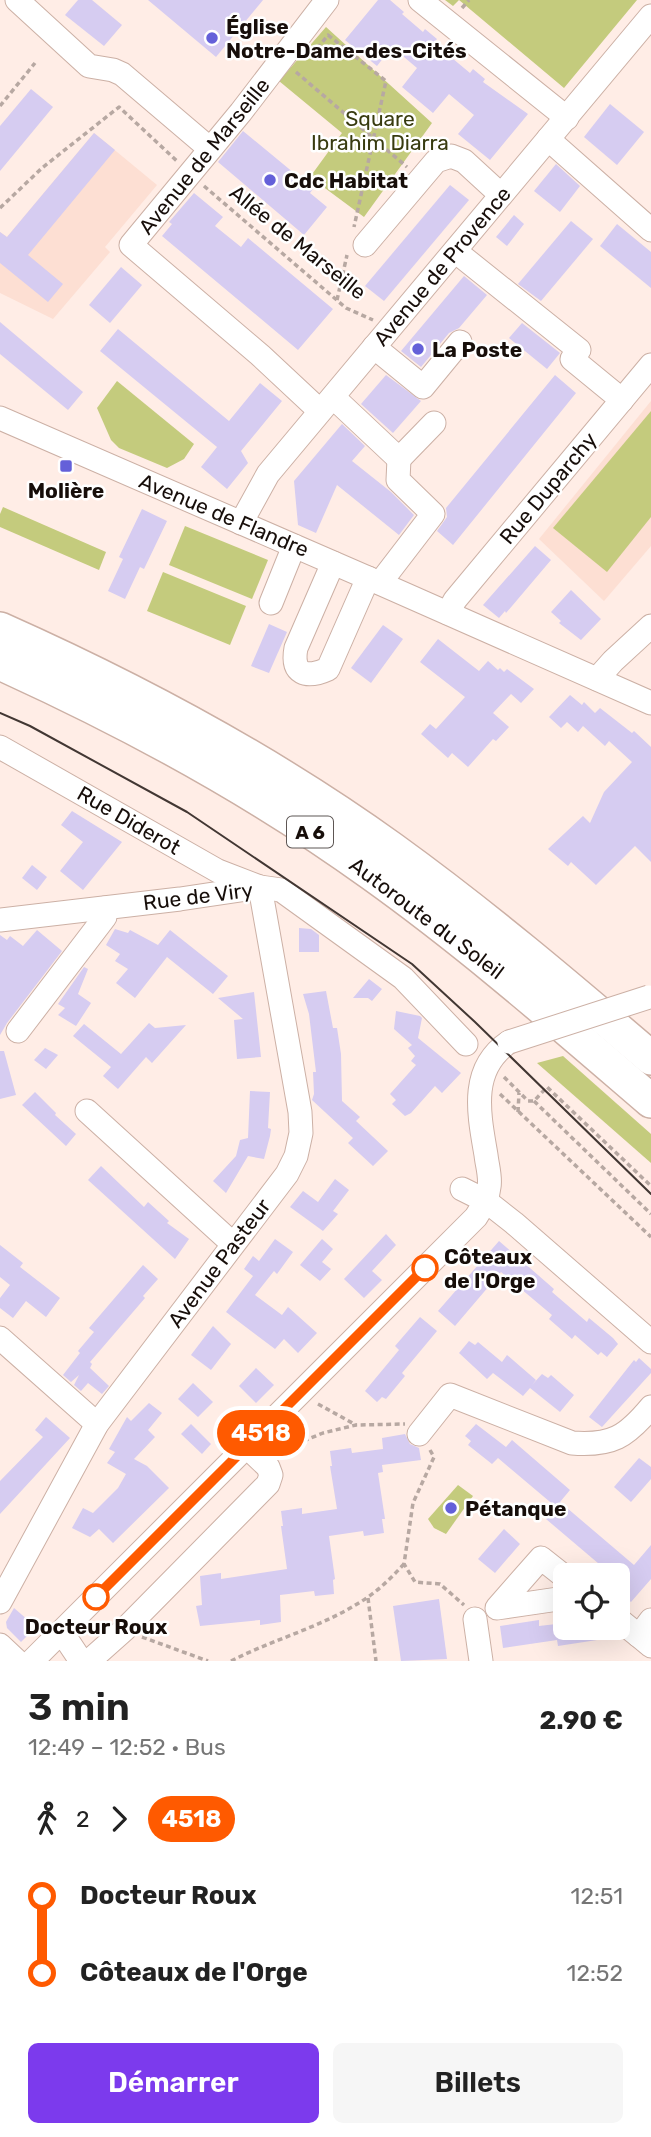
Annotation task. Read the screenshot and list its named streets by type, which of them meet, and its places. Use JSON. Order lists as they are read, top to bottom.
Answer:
{
  "streets": {
    "highway": ["A 6", "Autoroute du Soleil"],
    "street": [
      "Avenue de Marseille",
      "Avenue de Provence",
      "Rue Duparchy",
      "Avenue de Flandre",
      "Rue Diderot",
      "Rue de Viry",
      "Avenue Pasteur"
    ],
    "path": ["Allée de Marseille"]
  },
  "crossings": [
    ["Avenue de Marseille", "Allée de Marseille"],
    ["Avenue de Marseille", "Avenue de Provence"],
    ["Allée de Marseille", "Avenue de Provence"],
    ["Avenue de Provence", "Avenue de Flandre"],
    ["Rue Duparchy", "Avenue de Flandre"],
    ["Rue Diderot", "Rue de Viry"],
    ["Rue Diderot", "Avenue Pasteur"],
    ["Rue de Viry", "Avenue Pasteur"]
  ],
  "parks": ["Square Ibrahim Diarra"],
  "places": {
    "other": [
      "Église Notre-Dame-des-Cités",
      "Cdc Habitat",
      "La Poste",
      "Côteaux de l'Orge",
      "Pétanque",
      "Docteur Roux"
    ],
    "transit": ["Molière"]
  },
  "lines": ["bus line 4518"],
  "page": {
    "on_map": "4518",
    "heading": ["3 min", "12:49 – 12:52 · Bus", "2.90 €"],
    "legs": ["2", "4518"],
    "list": [
      {
        "name": "Docteur Roux",
        "value": "12:51"
      },
      {
        "name": "Côteaux de l'Orge",
        "value": "12:52"
      }
    ],
    "buttons": ["Démarrer", "Billets"]
  }
}
